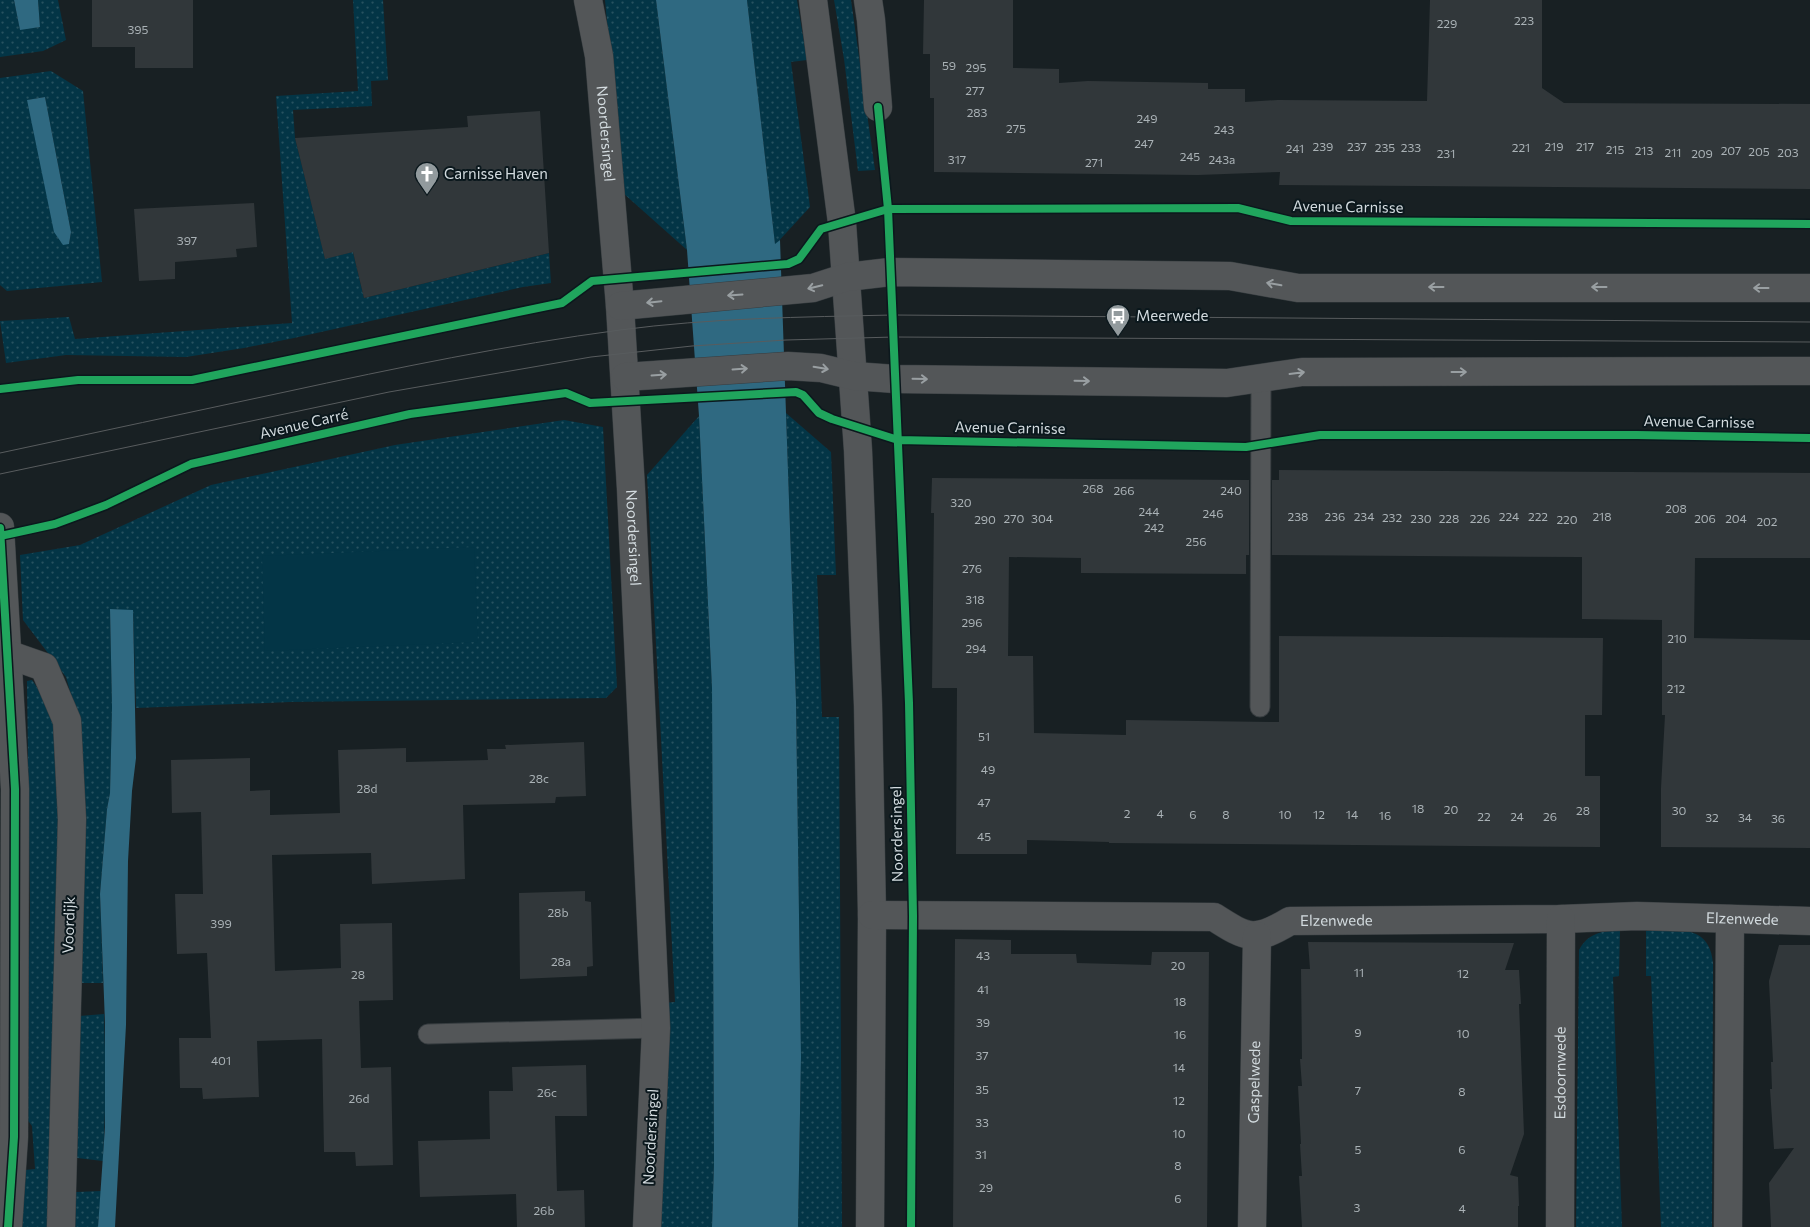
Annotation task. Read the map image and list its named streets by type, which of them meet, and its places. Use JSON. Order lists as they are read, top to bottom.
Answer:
{
  "streets": {
    "street": [
      "Noordersingel",
      "Elzenwede",
      "Voordijk",
      "Esdoornwede",
      "Gaspelwede"
    ],
    "cycle path": ["Avenue Carnisse"]
  },
  "crossings": [
    ["Elzenwede", "Esdoornwede"],
    ["Elzenwede", "Gaspelwede"]
  ],
  "places": {
    "church": ["Carnisse Haven"],
    "bus stop": ["Meerwede"]
  },
  "house_numbers": [
    "223",
    "229",
    "395",
    "59",
    "295",
    "277",
    "283",
    "249",
    "275",
    "243",
    "247",
    "239",
    "237",
    "219",
    "217",
    "235",
    "233",
    "221",
    "241",
    "215",
    "213",
    "207",
    "205",
    "211",
    "203",
    "231",
    "209",
    "245",
    "317",
    "243a",
    "271",
    "397",
    "268",
    "266",
    "240",
    "320",
    "208",
    "244",
    "246",
    "238",
    "236",
    "234",
    "224",
    "222",
    "218",
    "232",
    "270",
    "304",
    "230",
    "228",
    "226",
    "206",
    "204",
    "290",
    "220",
    "202",
    "242",
    "256",
    "276",
    "318",
    "296",
    "210",
    "294",
    "212",
    "51",
    "49",
    "28c",
    "28d",
    "47",
    "18",
    "20",
    "28",
    "30",
    "2",
    "4",
    "6",
    "8",
    "10",
    "12",
    "14",
    "16",
    "22",
    "24",
    "26",
    "32",
    "34",
    "36",
    "45",
    "28b",
    "399",
    "43",
    "28a",
    "20",
    "11",
    "12",
    "28",
    "41",
    "18",
    "39",
    "9",
    "10",
    "16",
    "37",
    "401",
    "14",
    "35",
    "7",
    "8",
    "26c",
    "26d",
    "12",
    "33",
    "10",
    "5",
    "6",
    "31",
    "8",
    "29",
    "6",
    "3",
    "4",
    "26b"
  ]
}
